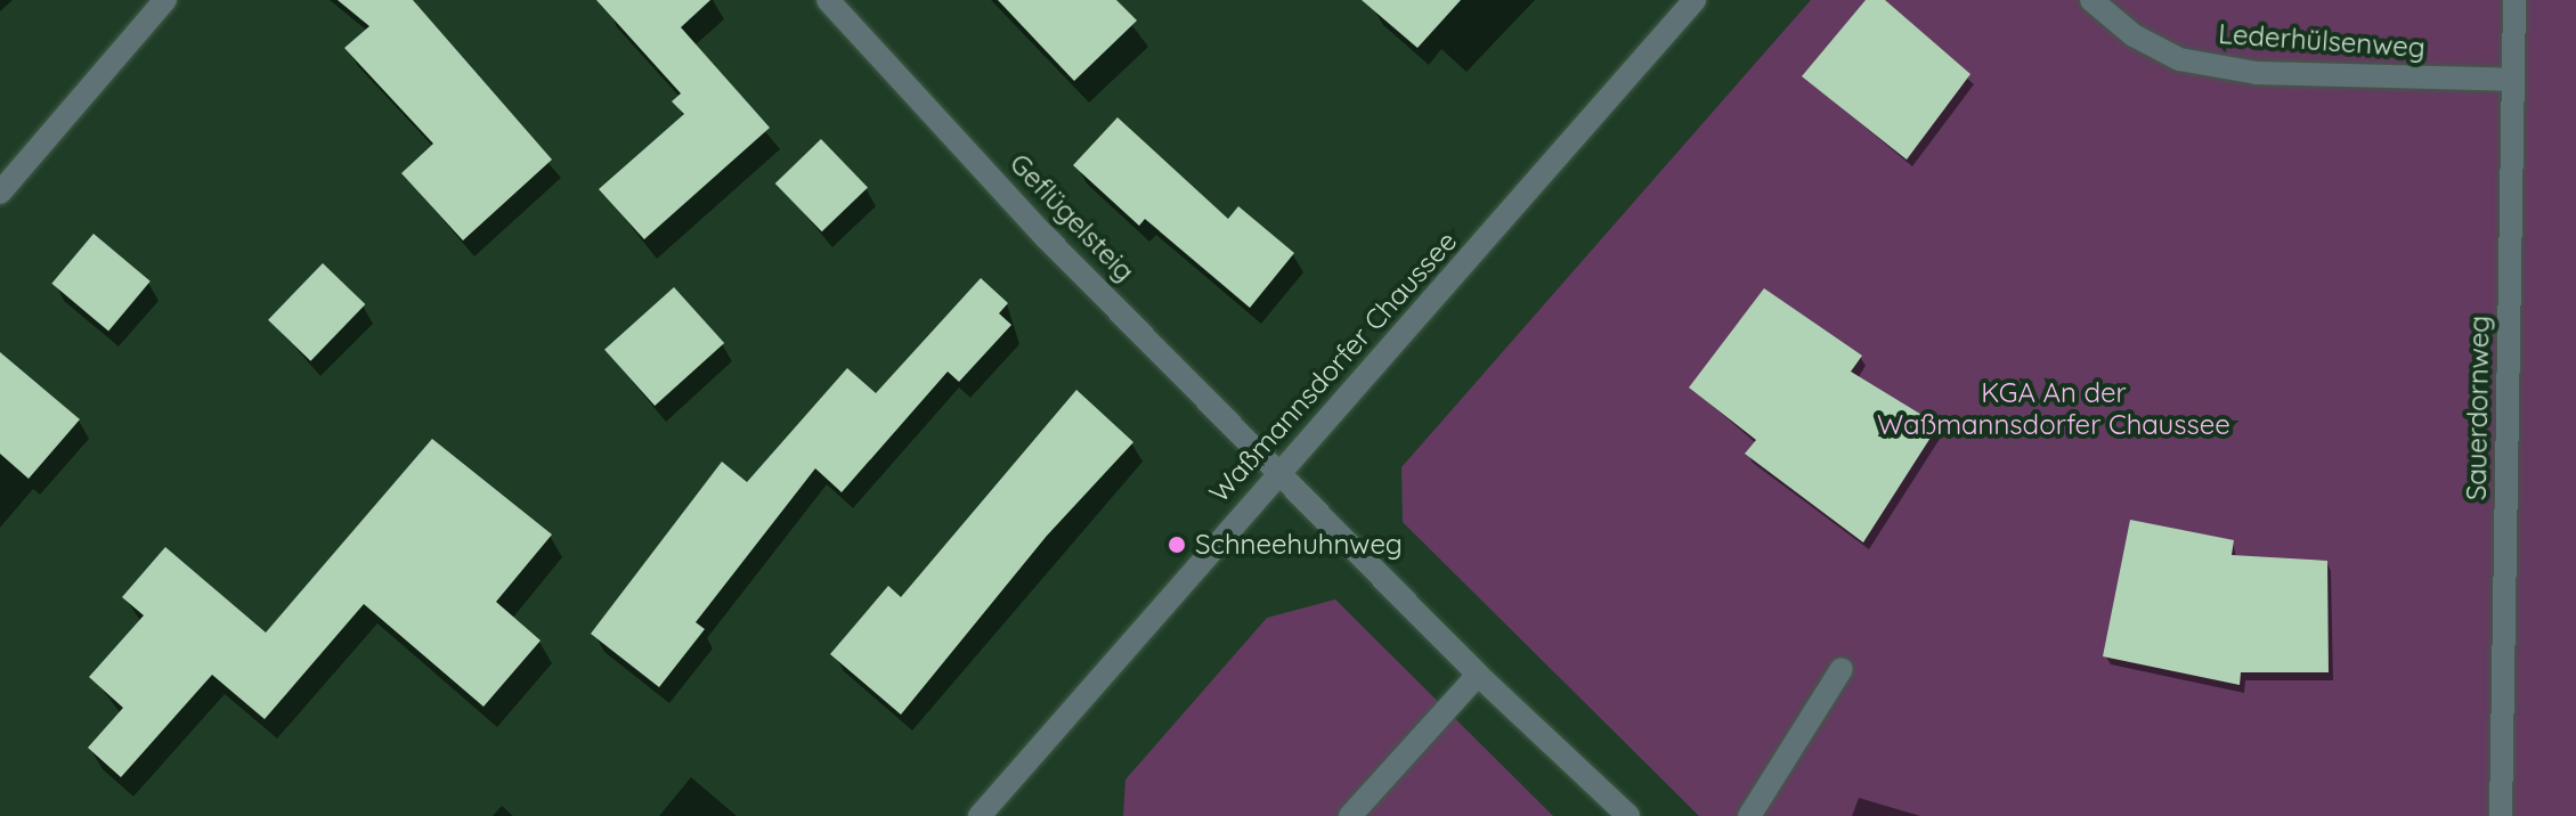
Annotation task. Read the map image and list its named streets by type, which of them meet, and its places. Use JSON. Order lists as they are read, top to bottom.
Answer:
{
  "streets": {
    "street": [
      "Lederhülsenweg",
      "Geflügelsteig",
      "Waßmannsdorfer Chaussee",
      "Sauerdornweg"
    ]
  },
  "crossings": [
    ["Lederhülsenweg", "Sauerdornweg"],
    ["Geflügelsteig", "Waßmannsdorfer Chaussee"]
  ],
  "parks": ["KGA An der Waßmannsdorfer Chaussee"],
  "places": ["Schneehuhnweg"]
}
